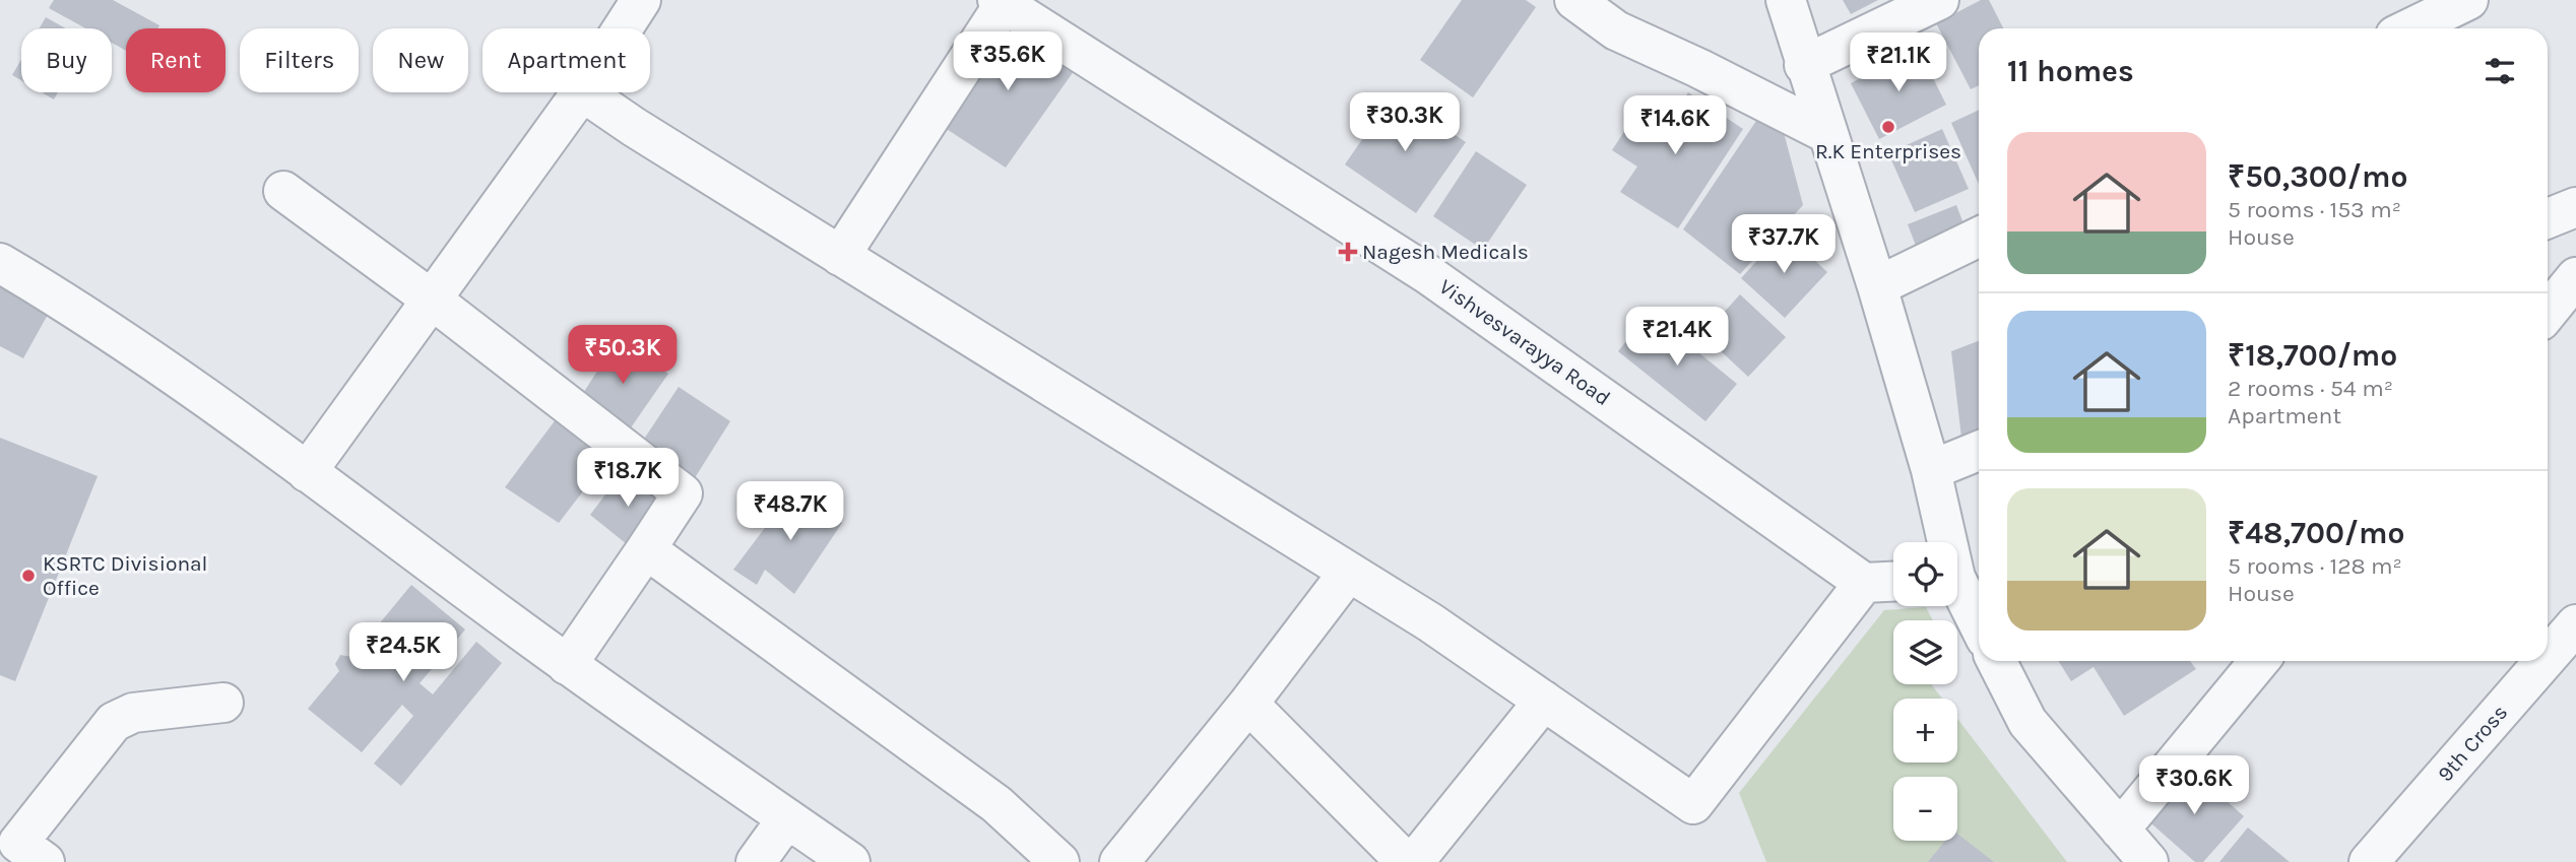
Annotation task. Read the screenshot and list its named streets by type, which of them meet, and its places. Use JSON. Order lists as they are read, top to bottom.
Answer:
{
  "streets": {
    "street": ["Vishvesvarayya Road", "9th Cross"]
  },
  "places": {
    "other": ["R.K Enterprises", "KSRTC Divisional Office"],
    "health": ["Nagesh Medicals"]
  },
  "page": {
    "chip": [
      "Buy",
      "Rent",
      "Filters",
      "New",
      "Apartment"
    ],
    "heading": "11 homes",
    "price": [
      "₹35.6K",
      "₹21.1K",
      "₹30.3K",
      "₹14.6K",
      "₹37.7K",
      "₹21.4K",
      "₹50.3K",
      "₹18.7K",
      "₹48.7K",
      "₹24.5K",
      "₹30.6K"
    ],
    "list": [
      {
        "name": "₹50,300/mo",
        "note": "5 rooms · 153 m² · House"
      },
      {
        "name": "₹18,700/mo",
        "note": "2 rooms · 54 m² · Apartment"
      },
      {
        "name": "₹48,700/mo",
        "note": "5 rooms · 128 m² · House"
      }
    ],
    "map_buttons": ["+", "−"]
  }
}
